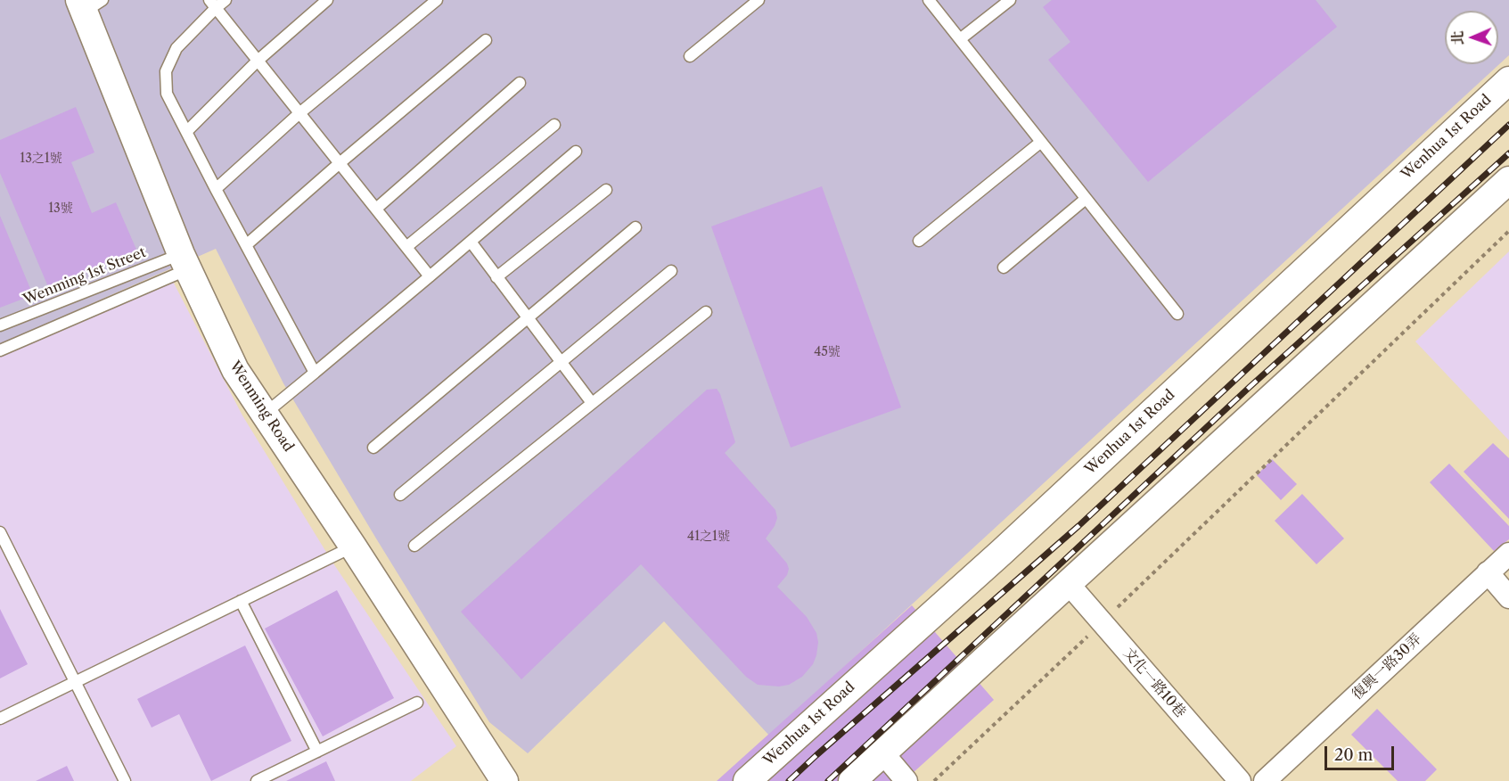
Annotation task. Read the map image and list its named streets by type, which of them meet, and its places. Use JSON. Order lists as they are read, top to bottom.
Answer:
{
  "streets": {
    "street": [
      "Wenhua 1st Road",
      "Wenming Road",
      "復興一路30弄",
      "文化一路10巷"
    ],
    "lane": ["Wenming 1st Street"]
  },
  "crossings": [
    ["Wenming 1st Street", "Wenming Road"]
  ],
  "house_numbers": [
    "13之1號",
    "13號",
    "45號",
    "41之1號"
  ],
  "scale_bar": "20 m",
  "north": "left"
}
